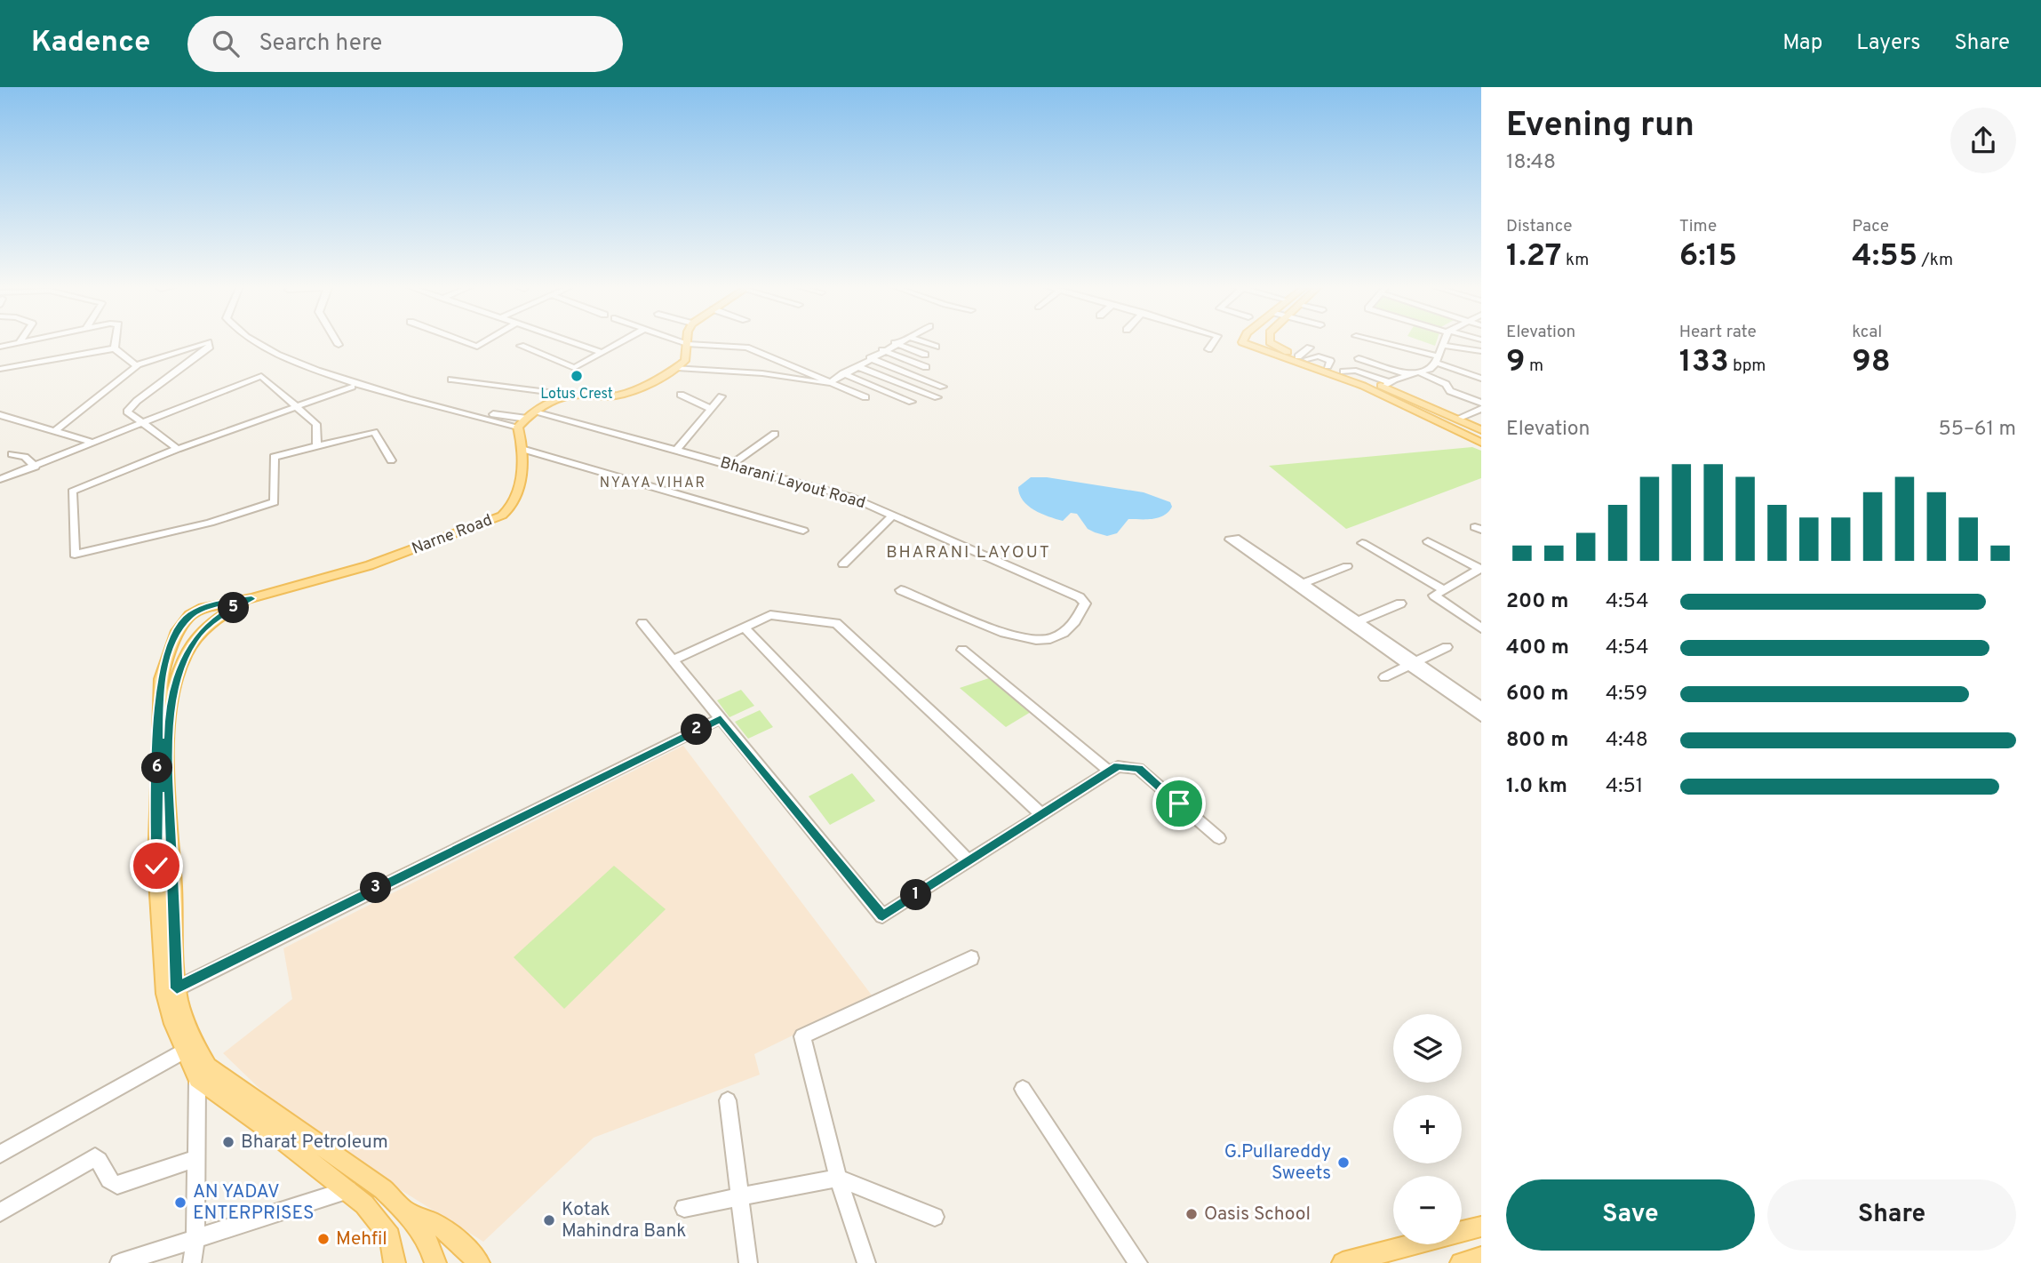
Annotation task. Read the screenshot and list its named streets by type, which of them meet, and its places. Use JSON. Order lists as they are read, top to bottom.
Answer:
{
  "streets": {
    "main road": ["Narne Road"],
    "street": ["Bharani Layout Road"]
  },
  "districts": ["NYAYA VIHAR", "BHARANI LAYOUT"],
  "places": [
    "Lotus Crest",
    "Bharat Petroleum",
    "G.Pullareddy Sweets",
    "AN YADAV ENTERPRISES",
    "Oasis School",
    "Kotak Mahindra Bank",
    "Mehfil"
  ],
  "page": {
    "header": "Kadence",
    "search": "Search here",
    "nav": ["Map", "Layers", "Share"],
    "heading": ["Evening run", "18:48"],
    "stats": [
      ["Distance", "1.27 km"],
      ["Time", "6:15"],
      ["Pace", "4:55 /km"],
      ["Elevation", "9 m"],
      ["Heart rate", "133 bpm"],
      ["kcal", "98"]
    ],
    "chart": ["Elevation", "55–61 m"],
    "list": [
      {
        "name": "200 m",
        "note": "4:54"
      },
      {
        "name": "400 m",
        "note": "4:54"
      },
      {
        "name": "600 m",
        "note": "4:59"
      },
      {
        "name": "800 m",
        "note": "4:48"
      },
      {
        "name": "1.0 km",
        "note": "4:51"
      }
    ],
    "pins": [
      "5",
      "2",
      "6",
      "3",
      "1"
    ],
    "map_buttons": ["+", "−"],
    "buttons": ["Save", "Share"]
  }
}
